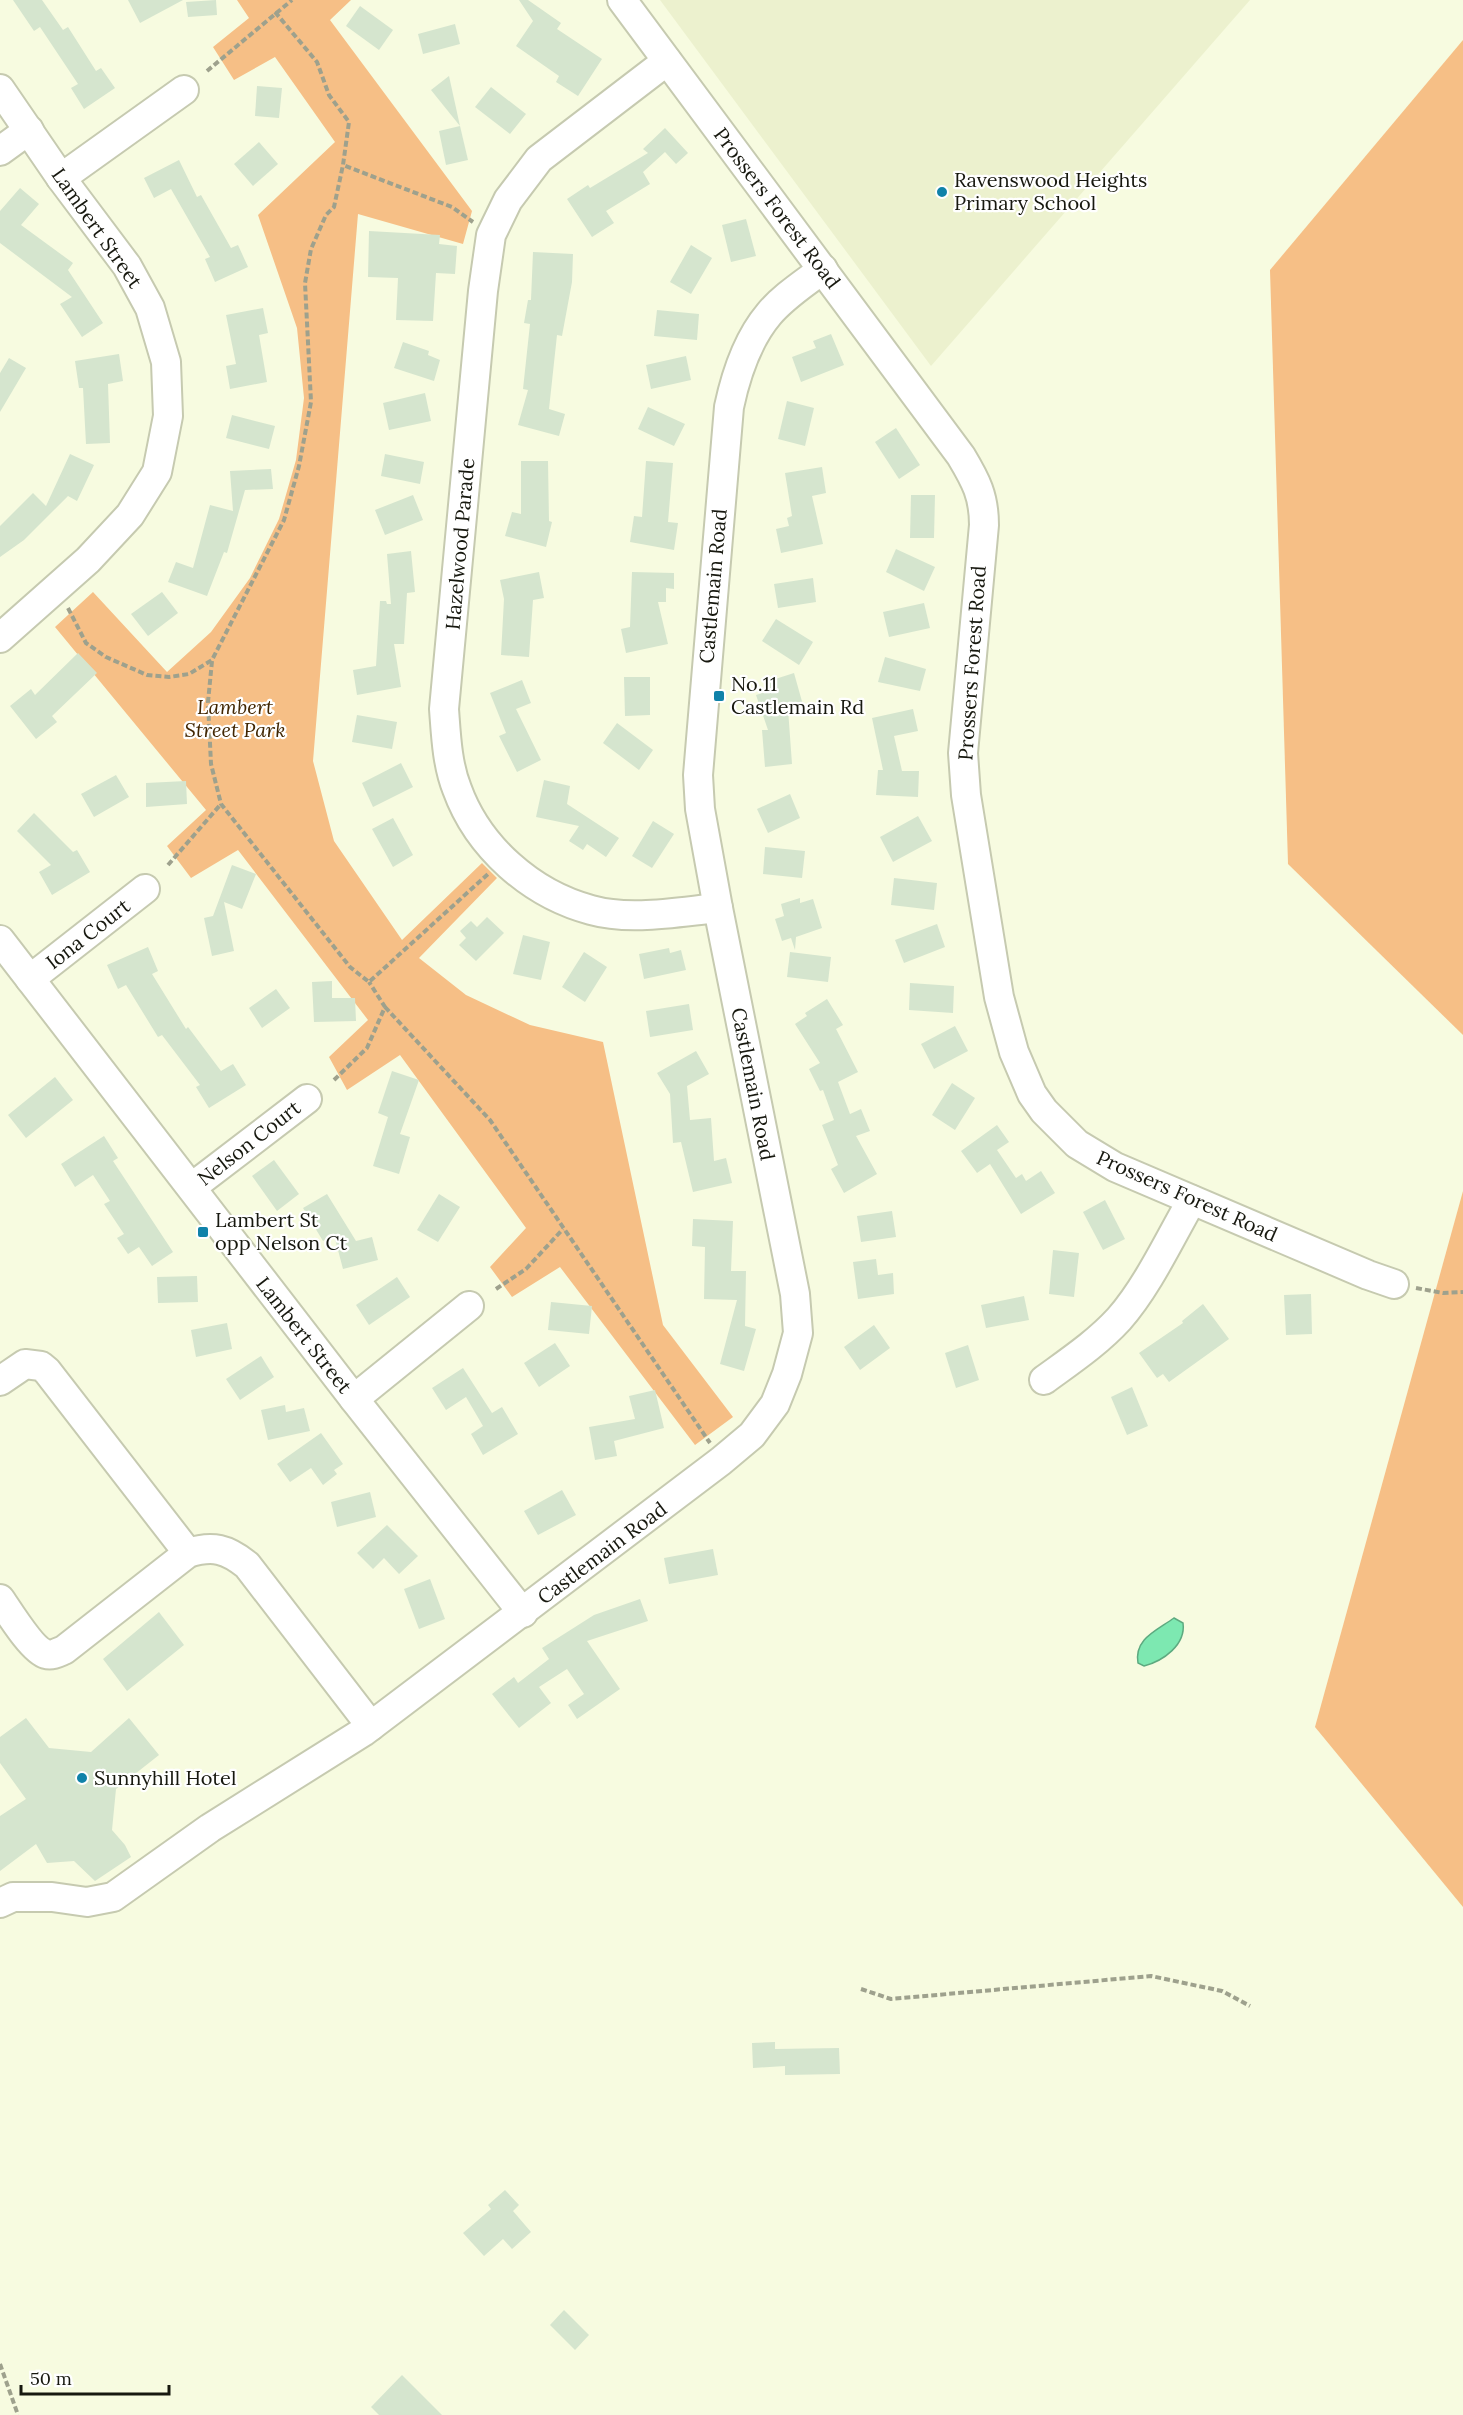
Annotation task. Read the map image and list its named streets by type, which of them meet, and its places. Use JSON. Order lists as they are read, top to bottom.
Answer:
{
  "streets": {
    "street": [
      "Prossers Forest Road",
      "Lambert Street",
      "Hazelwood Parade",
      "Castlemain Road",
      "Iona Court",
      "Nelson Court"
    ]
  },
  "crossings": [
    ["Prossers Forest Road", "Hazelwood Parade"],
    ["Prossers Forest Road", "Castlemain Road"],
    ["Lambert Street", "Castlemain Road"],
    ["Lambert Street", "Iona Court"],
    ["Lambert Street", "Nelson Court"],
    ["Hazelwood Parade", "Castlemain Road"]
  ],
  "parks": ["Lambert Street Park"],
  "places": {
    "other": ["Ravenswood Heights Primary School", "Sunnyhill Hotel"],
    "transit": ["No.11 Castlemain Rd", "Lambert St opp Nelson Ct"]
  },
  "scale_bar": "50 m"
}
